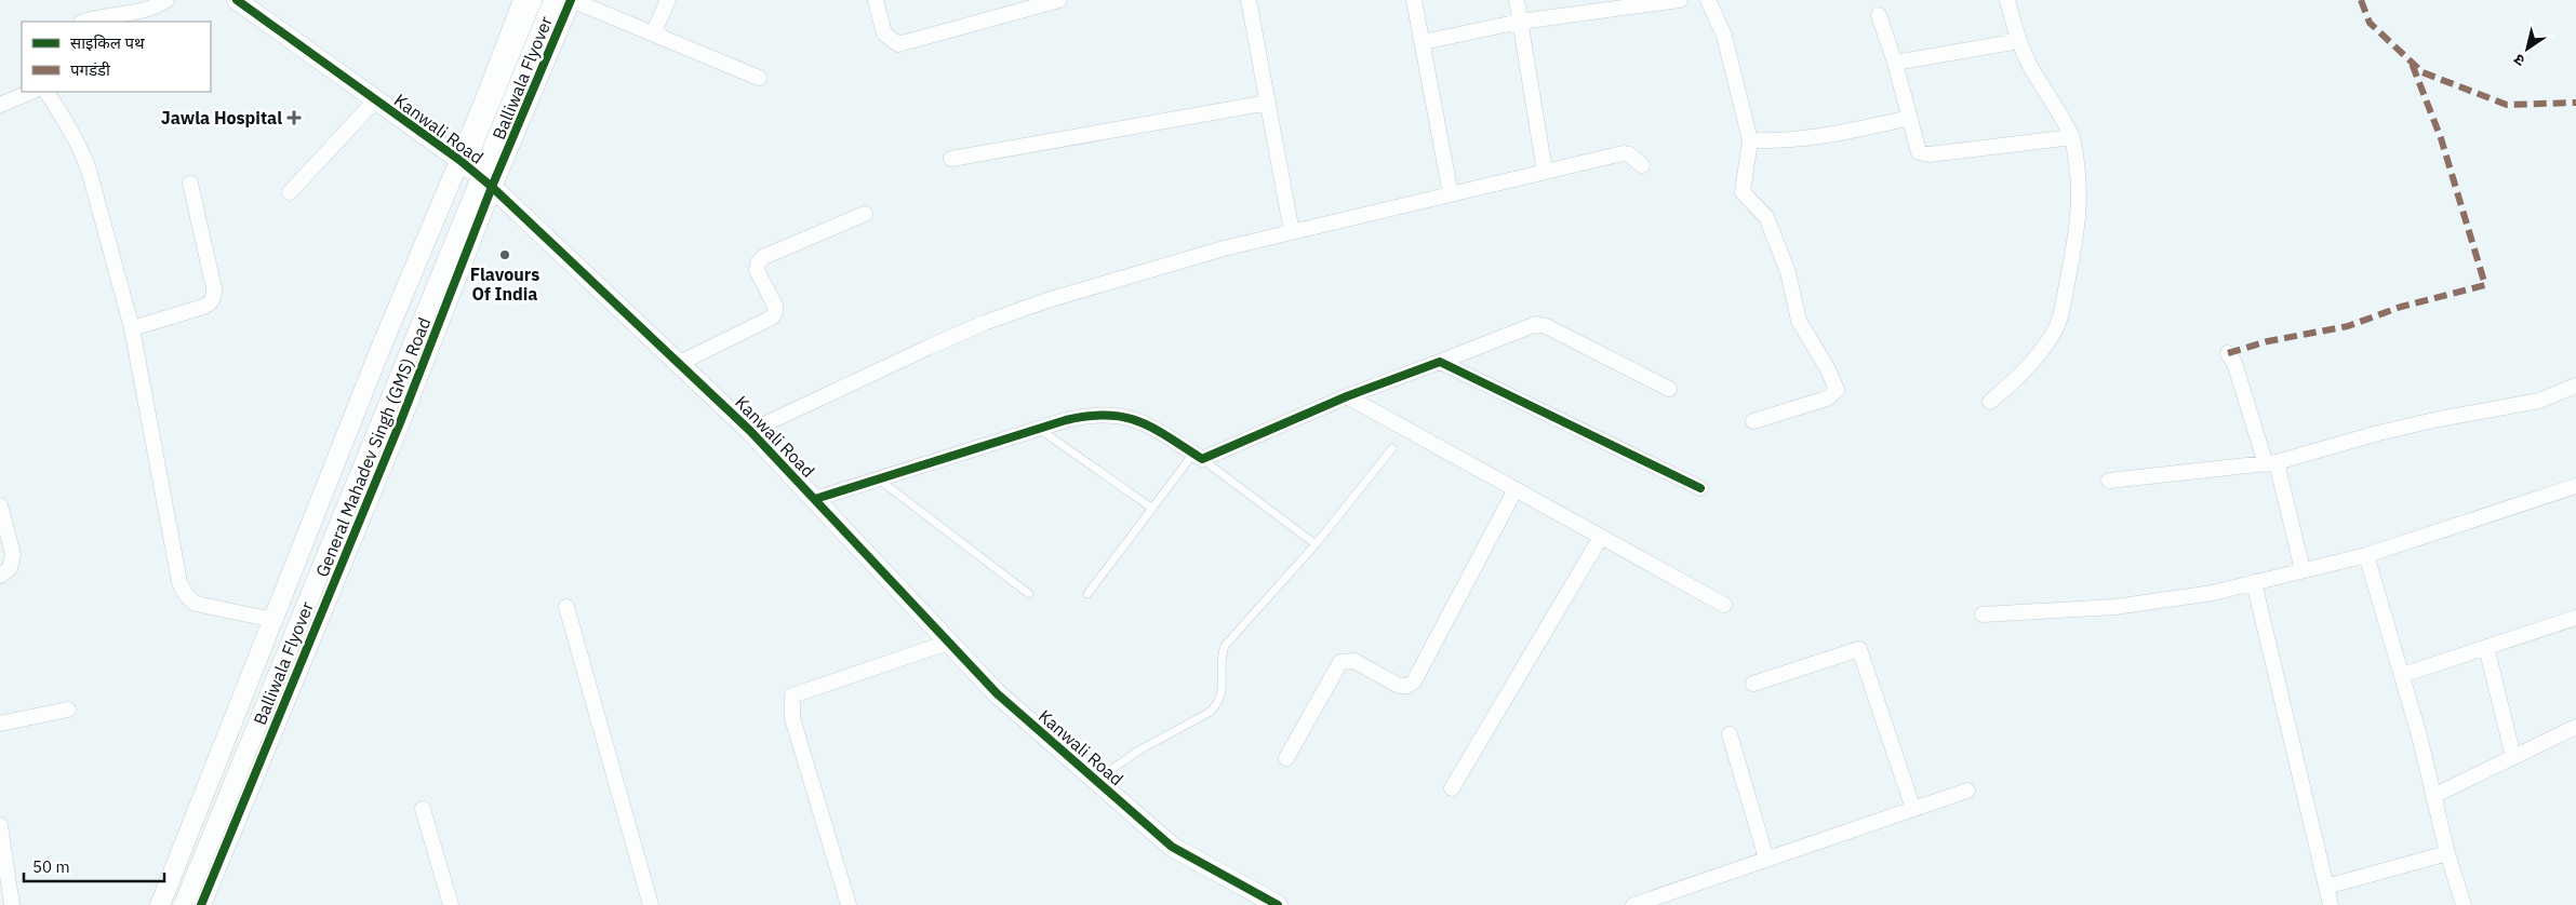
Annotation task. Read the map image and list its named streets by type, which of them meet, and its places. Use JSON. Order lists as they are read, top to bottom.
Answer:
{
  "streets": {
    "street": ["Balliwala Flyover", "Kanwali Road", "General Mahadev Singh (GMS) Road"]
  },
  "crossings": [
    ["Kanwali Road", "General Mahadev Singh (GMS) Road"]
  ],
  "places": {
    "health": ["Jawla Hospital"],
    "other": ["Flavours Of India"]
  },
  "legend": ["साइकिल पथ", "पगडंडी"],
  "scale_bar": "50 m",
  "north": "bottom left"
}
